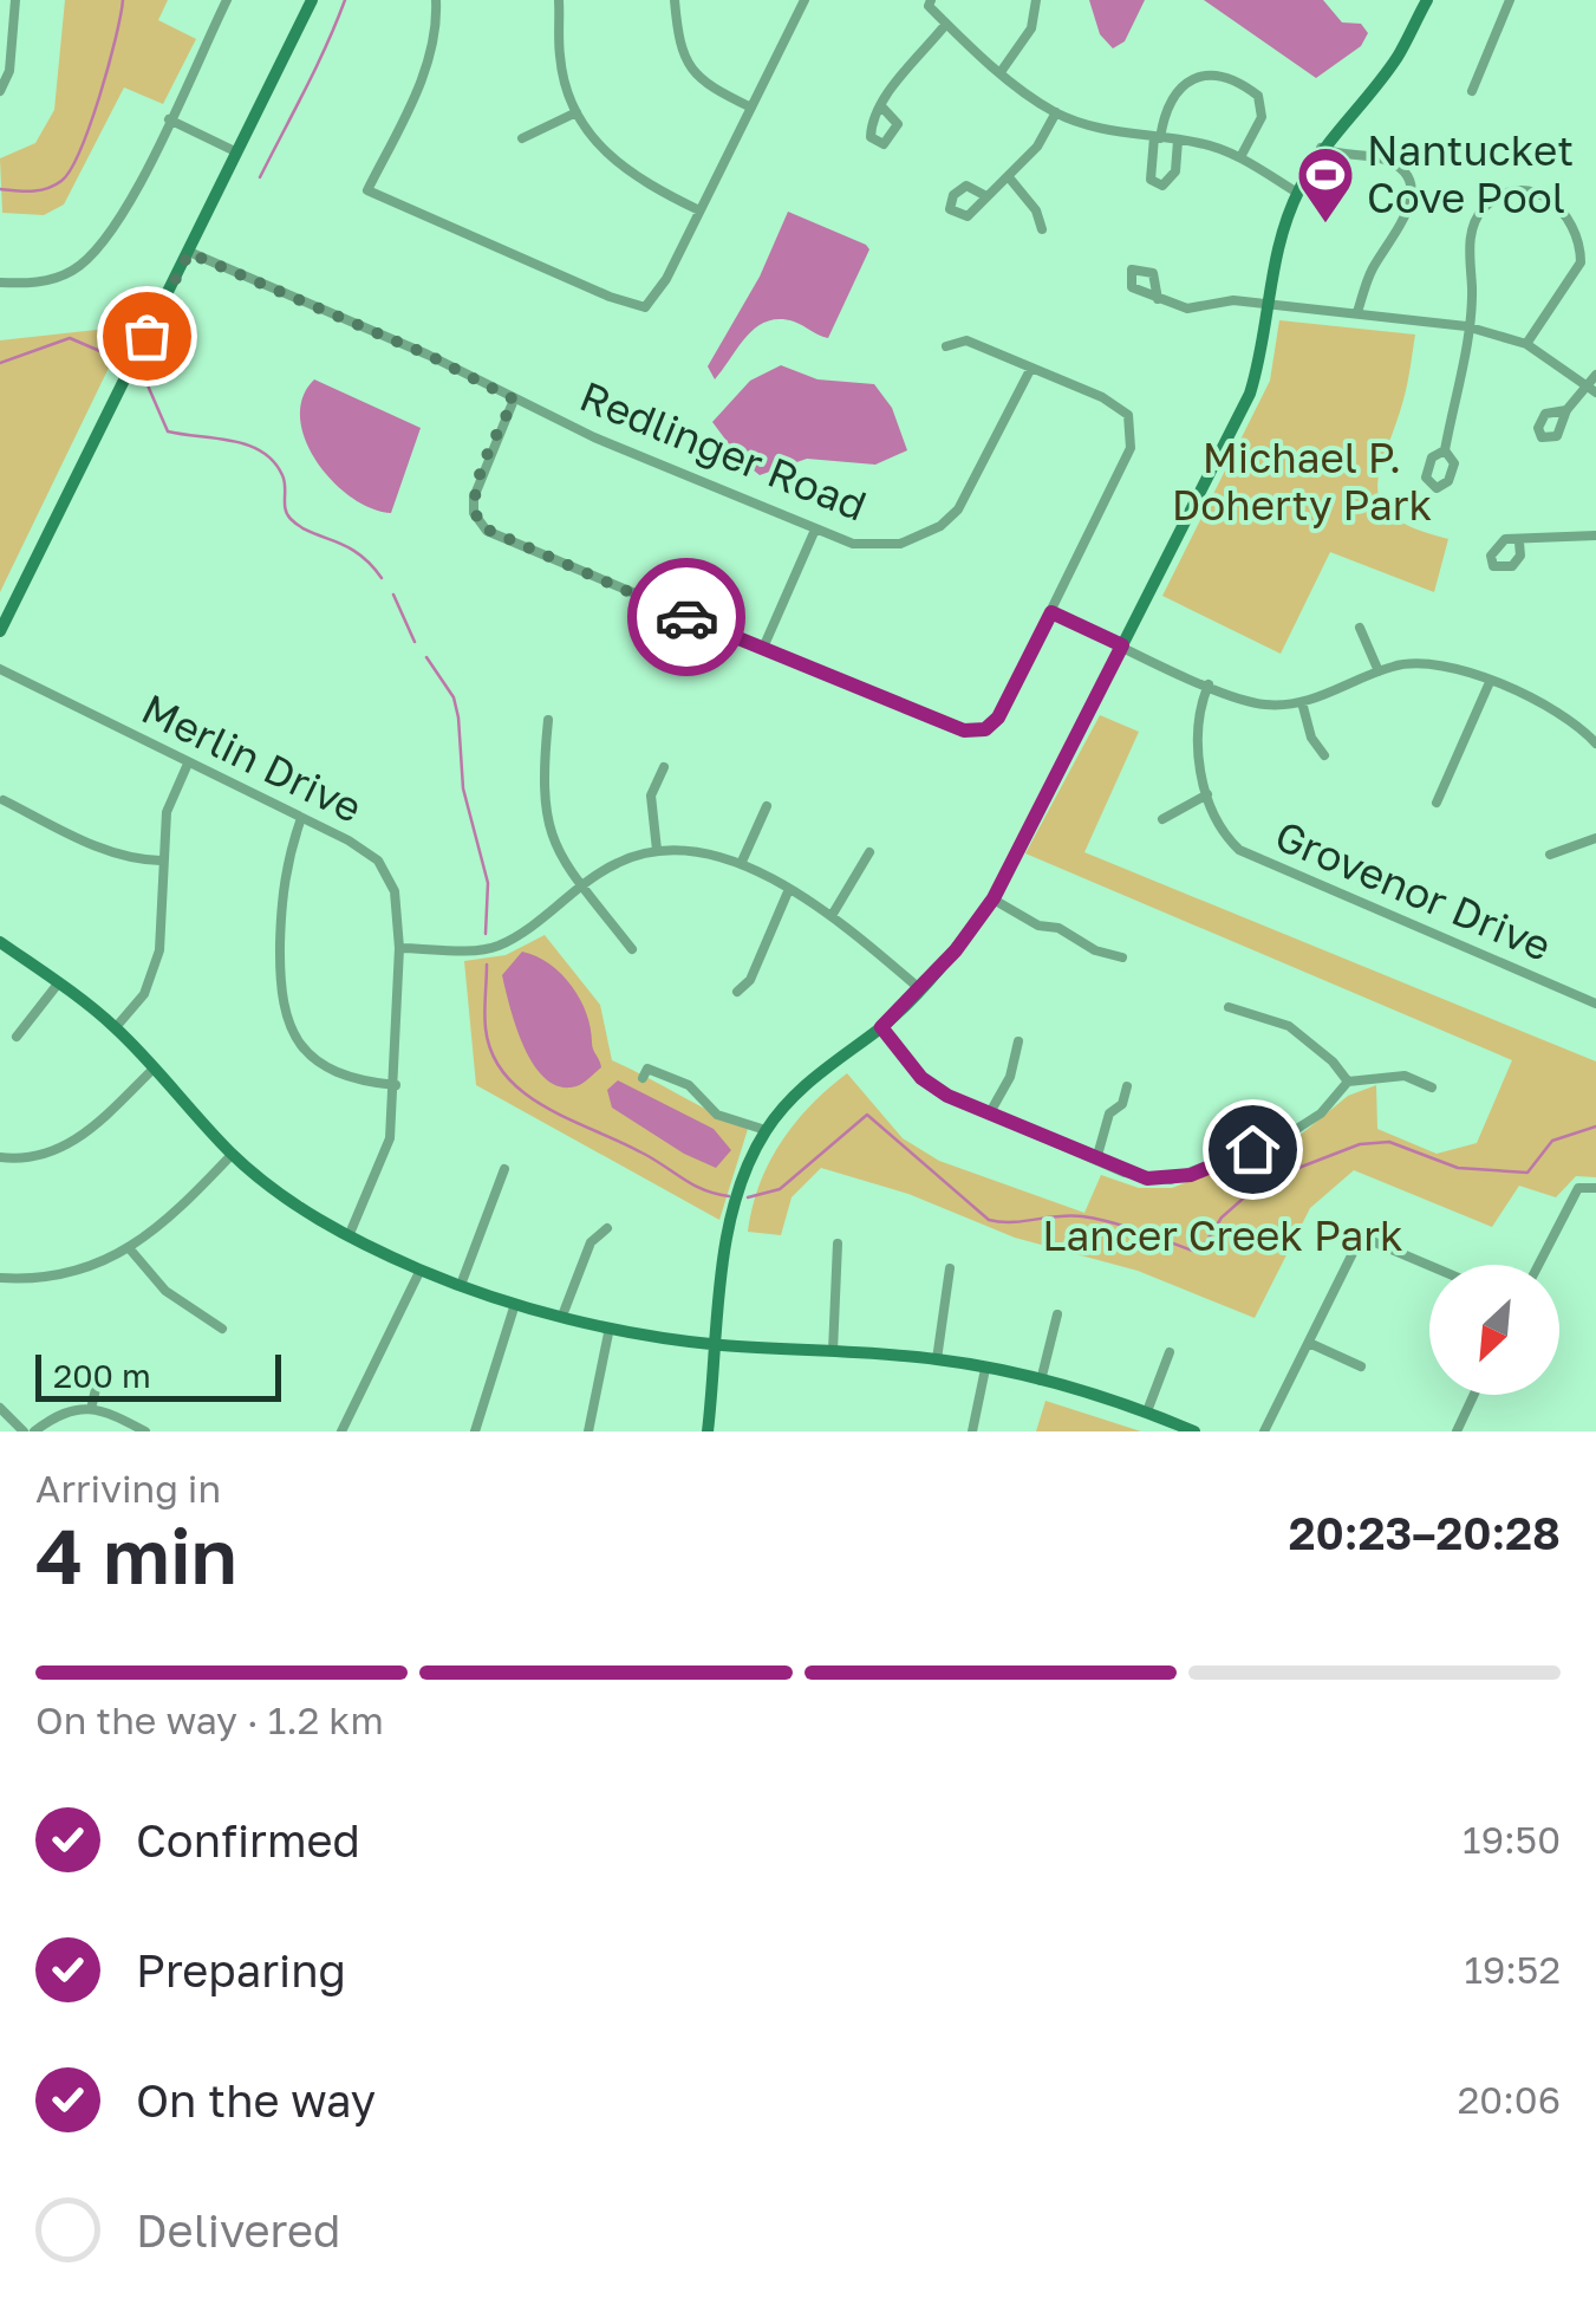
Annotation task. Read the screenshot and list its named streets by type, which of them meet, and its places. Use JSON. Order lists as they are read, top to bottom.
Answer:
{
  "streets": {
    "street": ["Redlinger Road", "Merlin Drive", "Grovenor Drive"]
  },
  "parks": ["Michael P. Doherty Park", "Lancer Creek Park"],
  "places": {
    "sports": ["Nantucket Cove Pool"]
  },
  "scale_bar": "200 m",
  "north": "bottom left",
  "page": {
    "scale": "200 m",
    "heading": ["4 min", "Arriving in", "20:23–20:28"],
    "bar": "On the way · 1.2 km",
    "list": [
      ["Confirmed", "19:50"],
      ["Preparing", "19:52"],
      ["On the way", "20:06"],
      "Delivered"
    ]
  }
}
